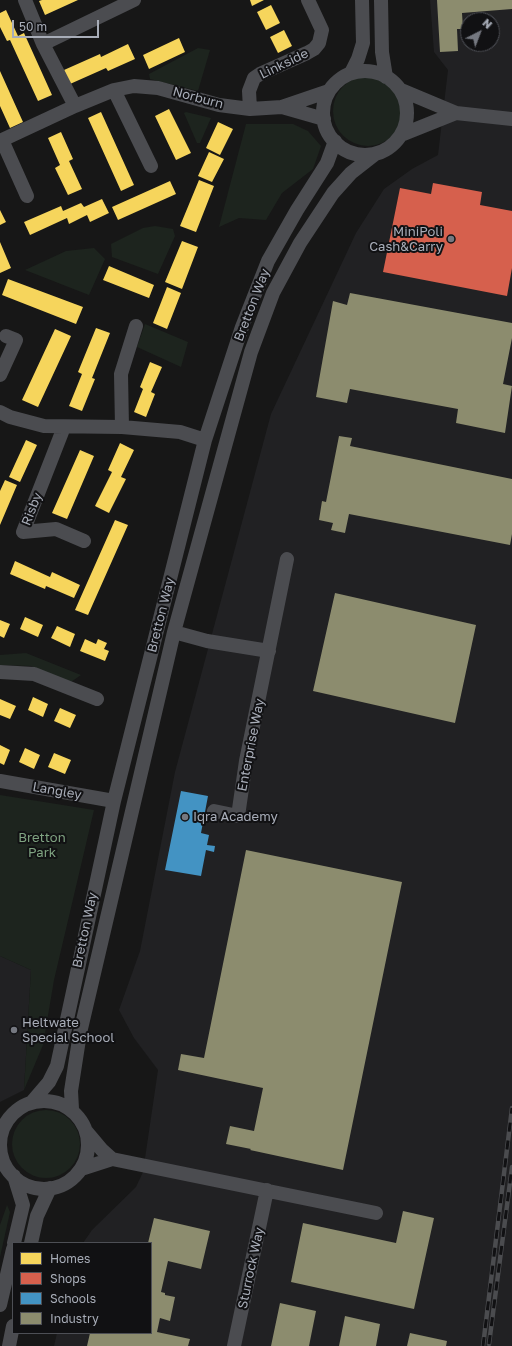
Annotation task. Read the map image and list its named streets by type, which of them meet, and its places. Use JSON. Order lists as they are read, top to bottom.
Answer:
{
  "streets": {
    "street": [
      "Linkside",
      "Norburn",
      "Bretton Way",
      "Risby",
      "Enterprise Way",
      "Langley",
      "Sturrock Way"
    ]
  },
  "crossings": [
    ["Linkside", "Norburn"],
    ["Norburn", "Bretton Way"],
    ["Bretton Way", "Langley"]
  ],
  "parks": ["Bretton Park"],
  "places": ["MiniPoli Cash&Carry", "Iqra Academy", "Heltwate Special School"],
  "legend": [
    "Homes",
    "Shops",
    "Schools",
    "Industry"
  ],
  "scale_bar": "50 m",
  "north": "top right"
}
